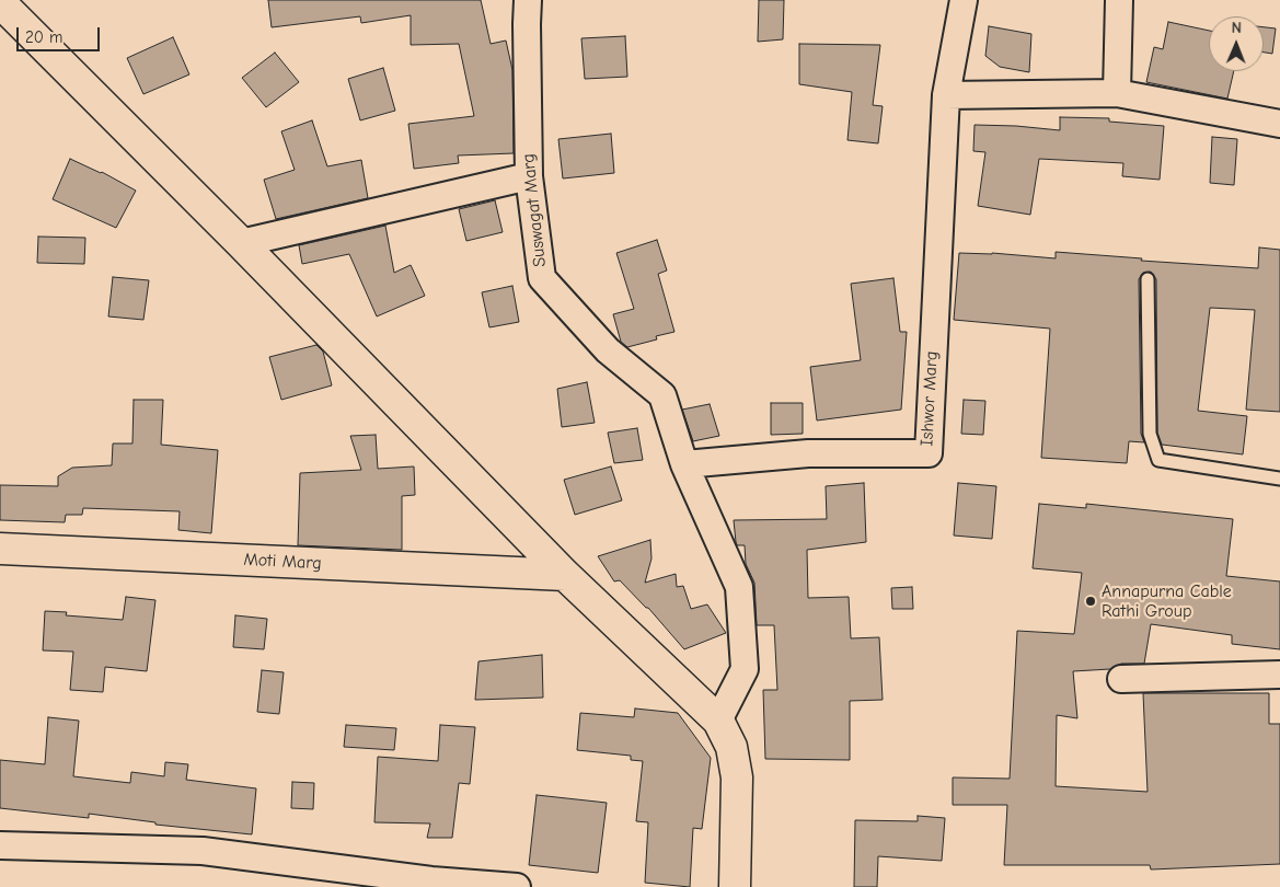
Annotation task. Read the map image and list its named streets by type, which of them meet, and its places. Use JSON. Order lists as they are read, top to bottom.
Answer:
{
  "streets": {
    "street": ["Suswagat Marg", "Ishwor Marg", "Moti Marg"]
  },
  "crossings": [
    ["Suswagat Marg", "Ishwor Marg"]
  ],
  "places": ["Annapurna Cable Rathi Group"],
  "scale_bar": "20 m",
  "north": "top"
}
